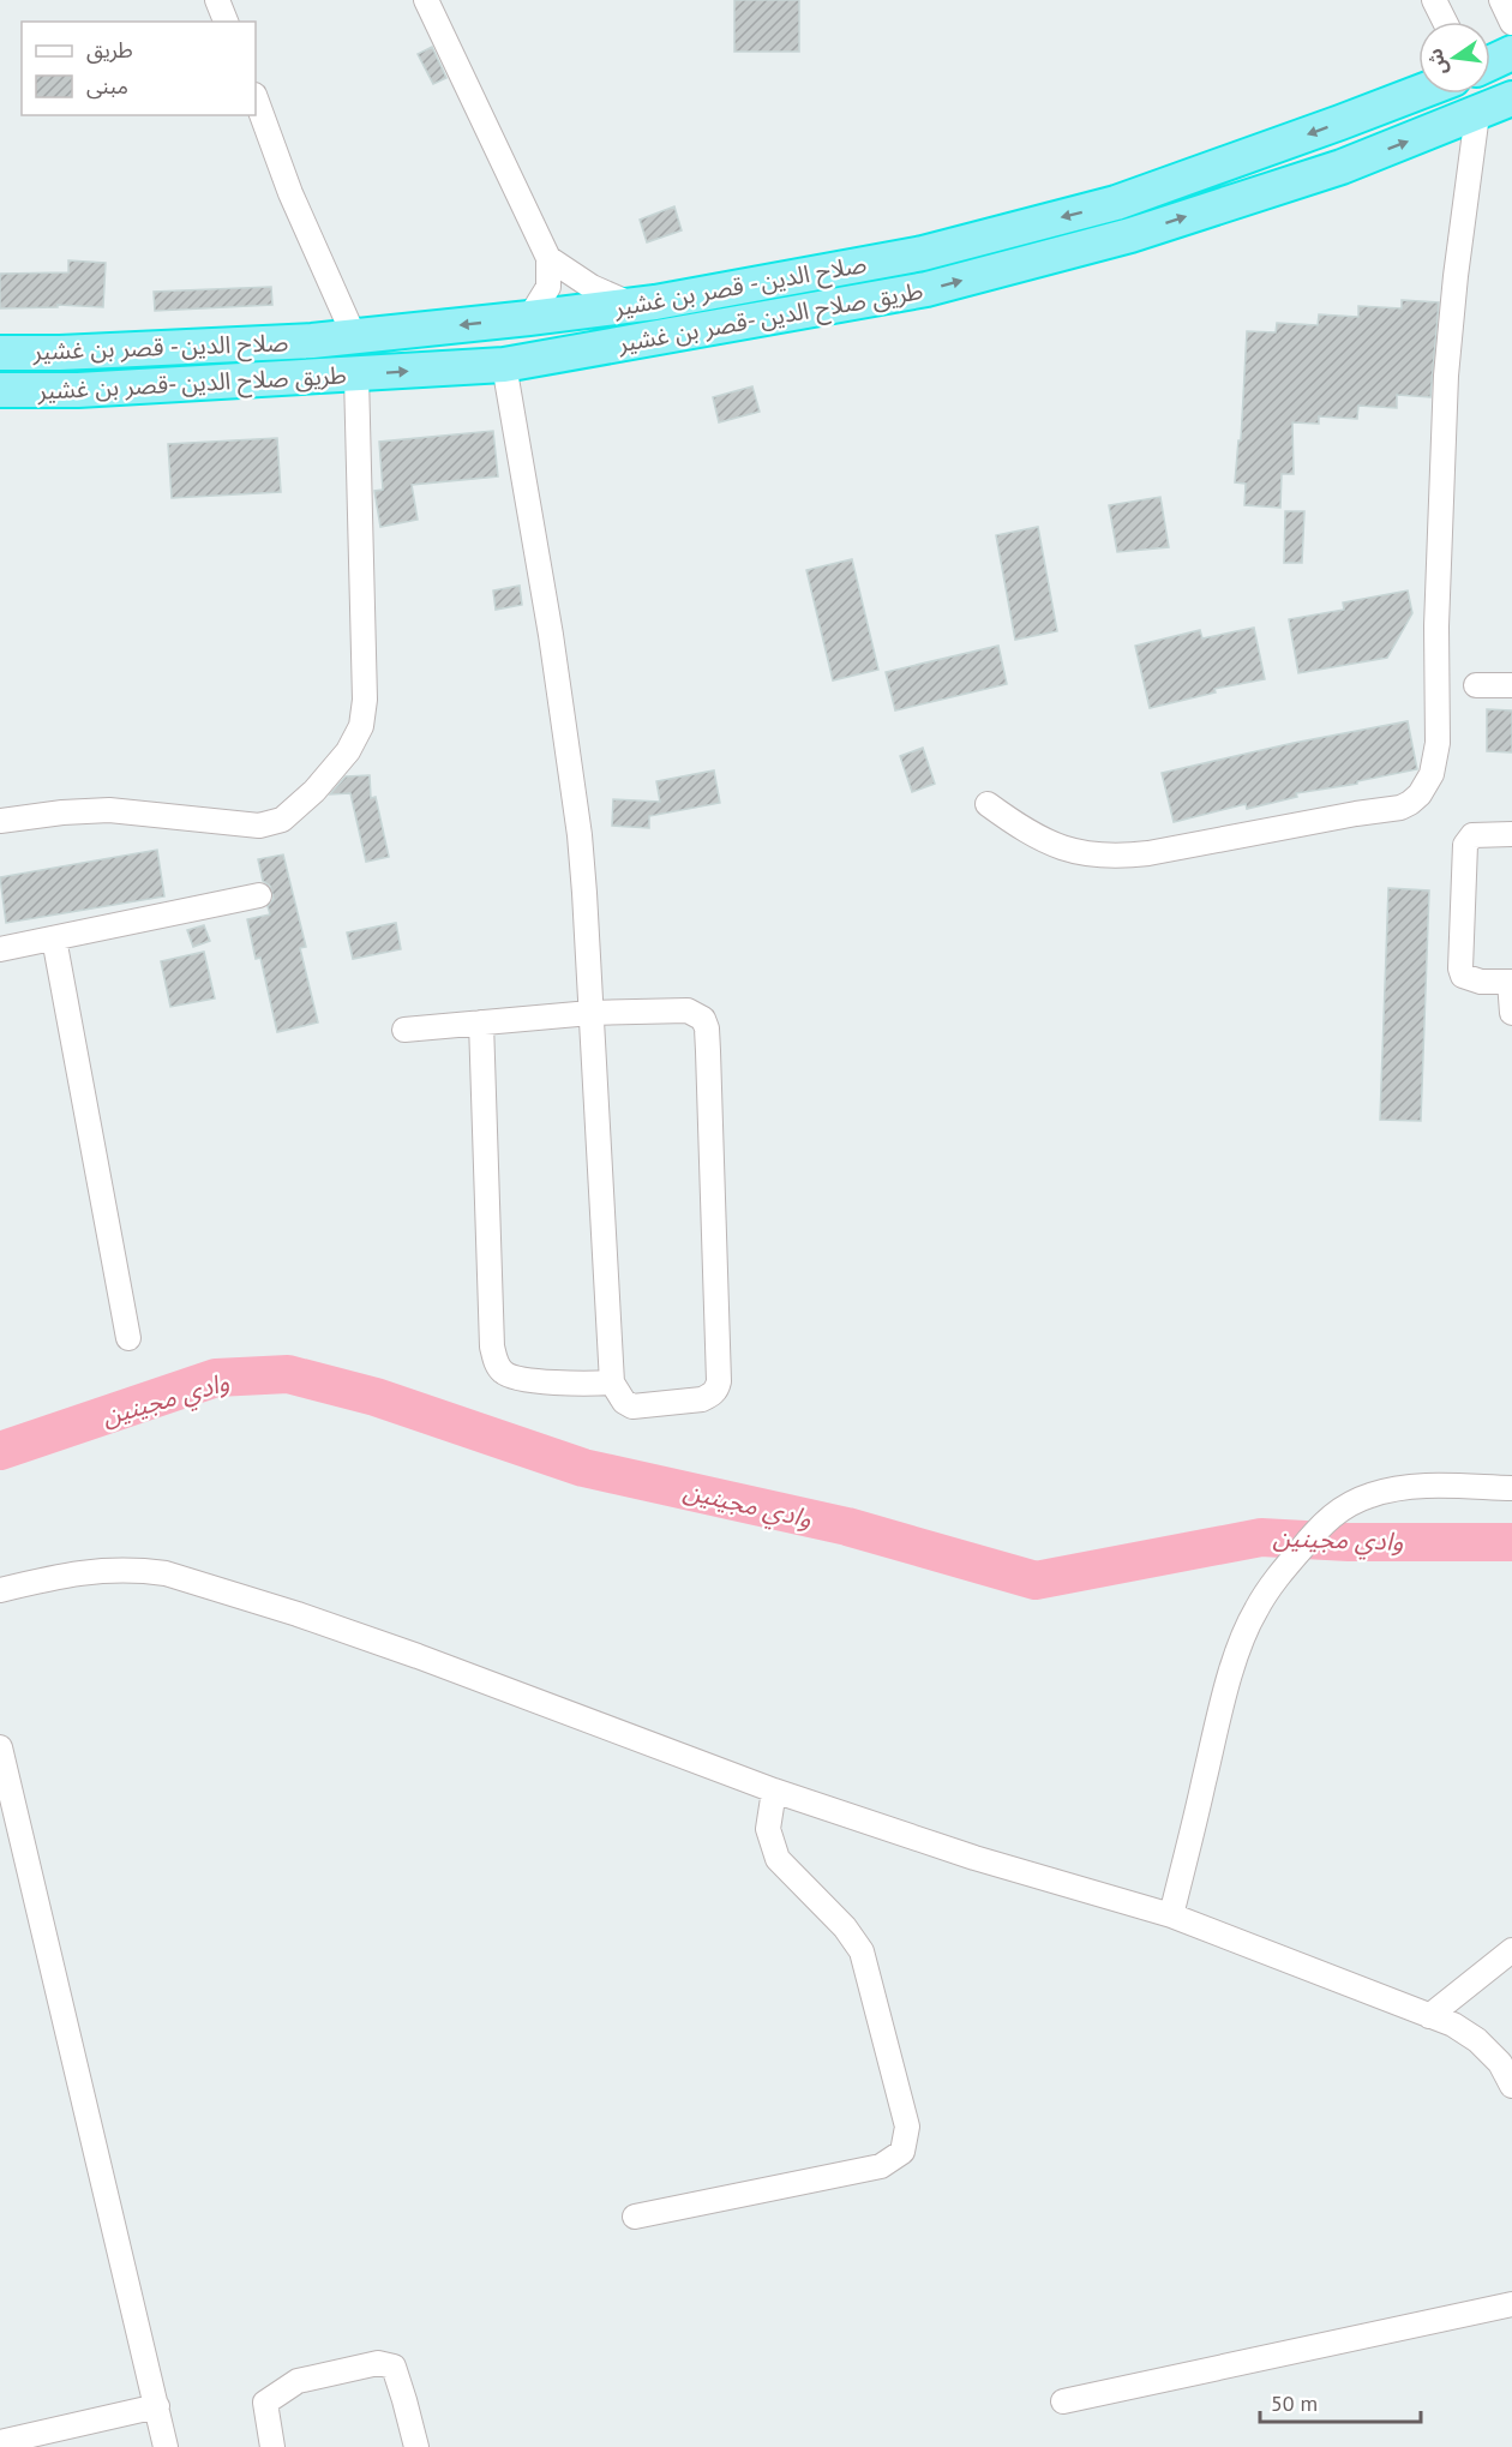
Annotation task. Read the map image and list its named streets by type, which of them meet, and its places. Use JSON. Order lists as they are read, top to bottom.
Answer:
{
  "streets": {
    "highway": ["صلاح الدين - قصر بن غشير", "طريق صلاح الدين -قصر بن غشير"]
  },
  "one_way": ["صلاح الدين - قصر بن غشير", "طريق صلاح الدين -قصر بن غشير"],
  "water": ["وادي مجينين"],
  "legend": ["طريق", "مبنى"],
  "scale_bar": "50 m",
  "north": "left"
}
